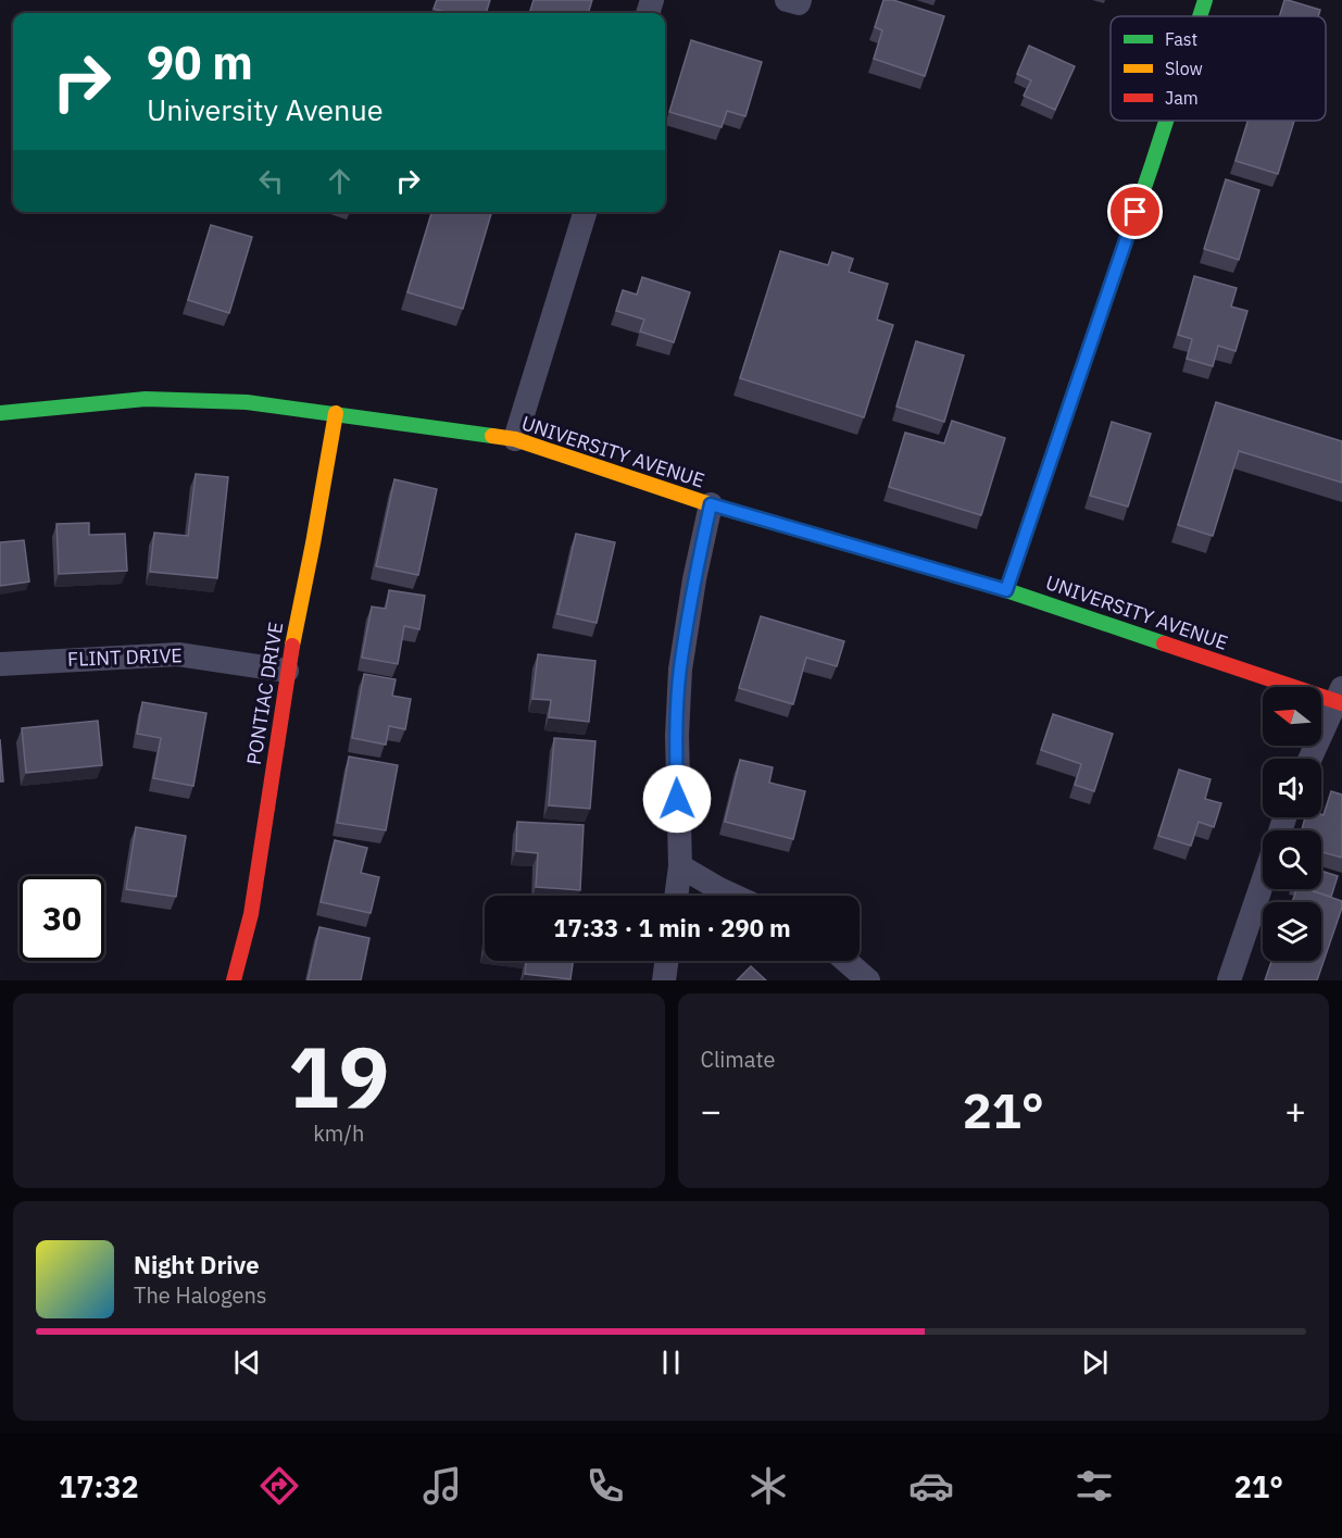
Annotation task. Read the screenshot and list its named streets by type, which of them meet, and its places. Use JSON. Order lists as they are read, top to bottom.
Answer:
{
  "streets": {
    "main road": ["UNIVERSITY AVENUE", "PONTIAC DRIVE"],
    "street": ["FLINT DRIVE"]
  },
  "crossings": [
    ["UNIVERSITY AVENUE", "PONTIAC DRIVE"],
    ["FLINT DRIVE", "PONTIAC DRIVE"]
  ],
  "legend": ["Fast", "Slow", "Jam"],
  "north": "left",
  "page": {
    "turn": ["90 m", "University Avenue"],
    "limit": "30",
    "trip": "17:33 · 1 min · 290 m",
    "tile": [
      ["19", "km/h"],
      "Climate"
    ],
    "heat": ["−", "21°", "+"],
    "song": ["Night Drive", "The Halogens"],
    "tabs": ["17:32", "21°"]
  }
}
